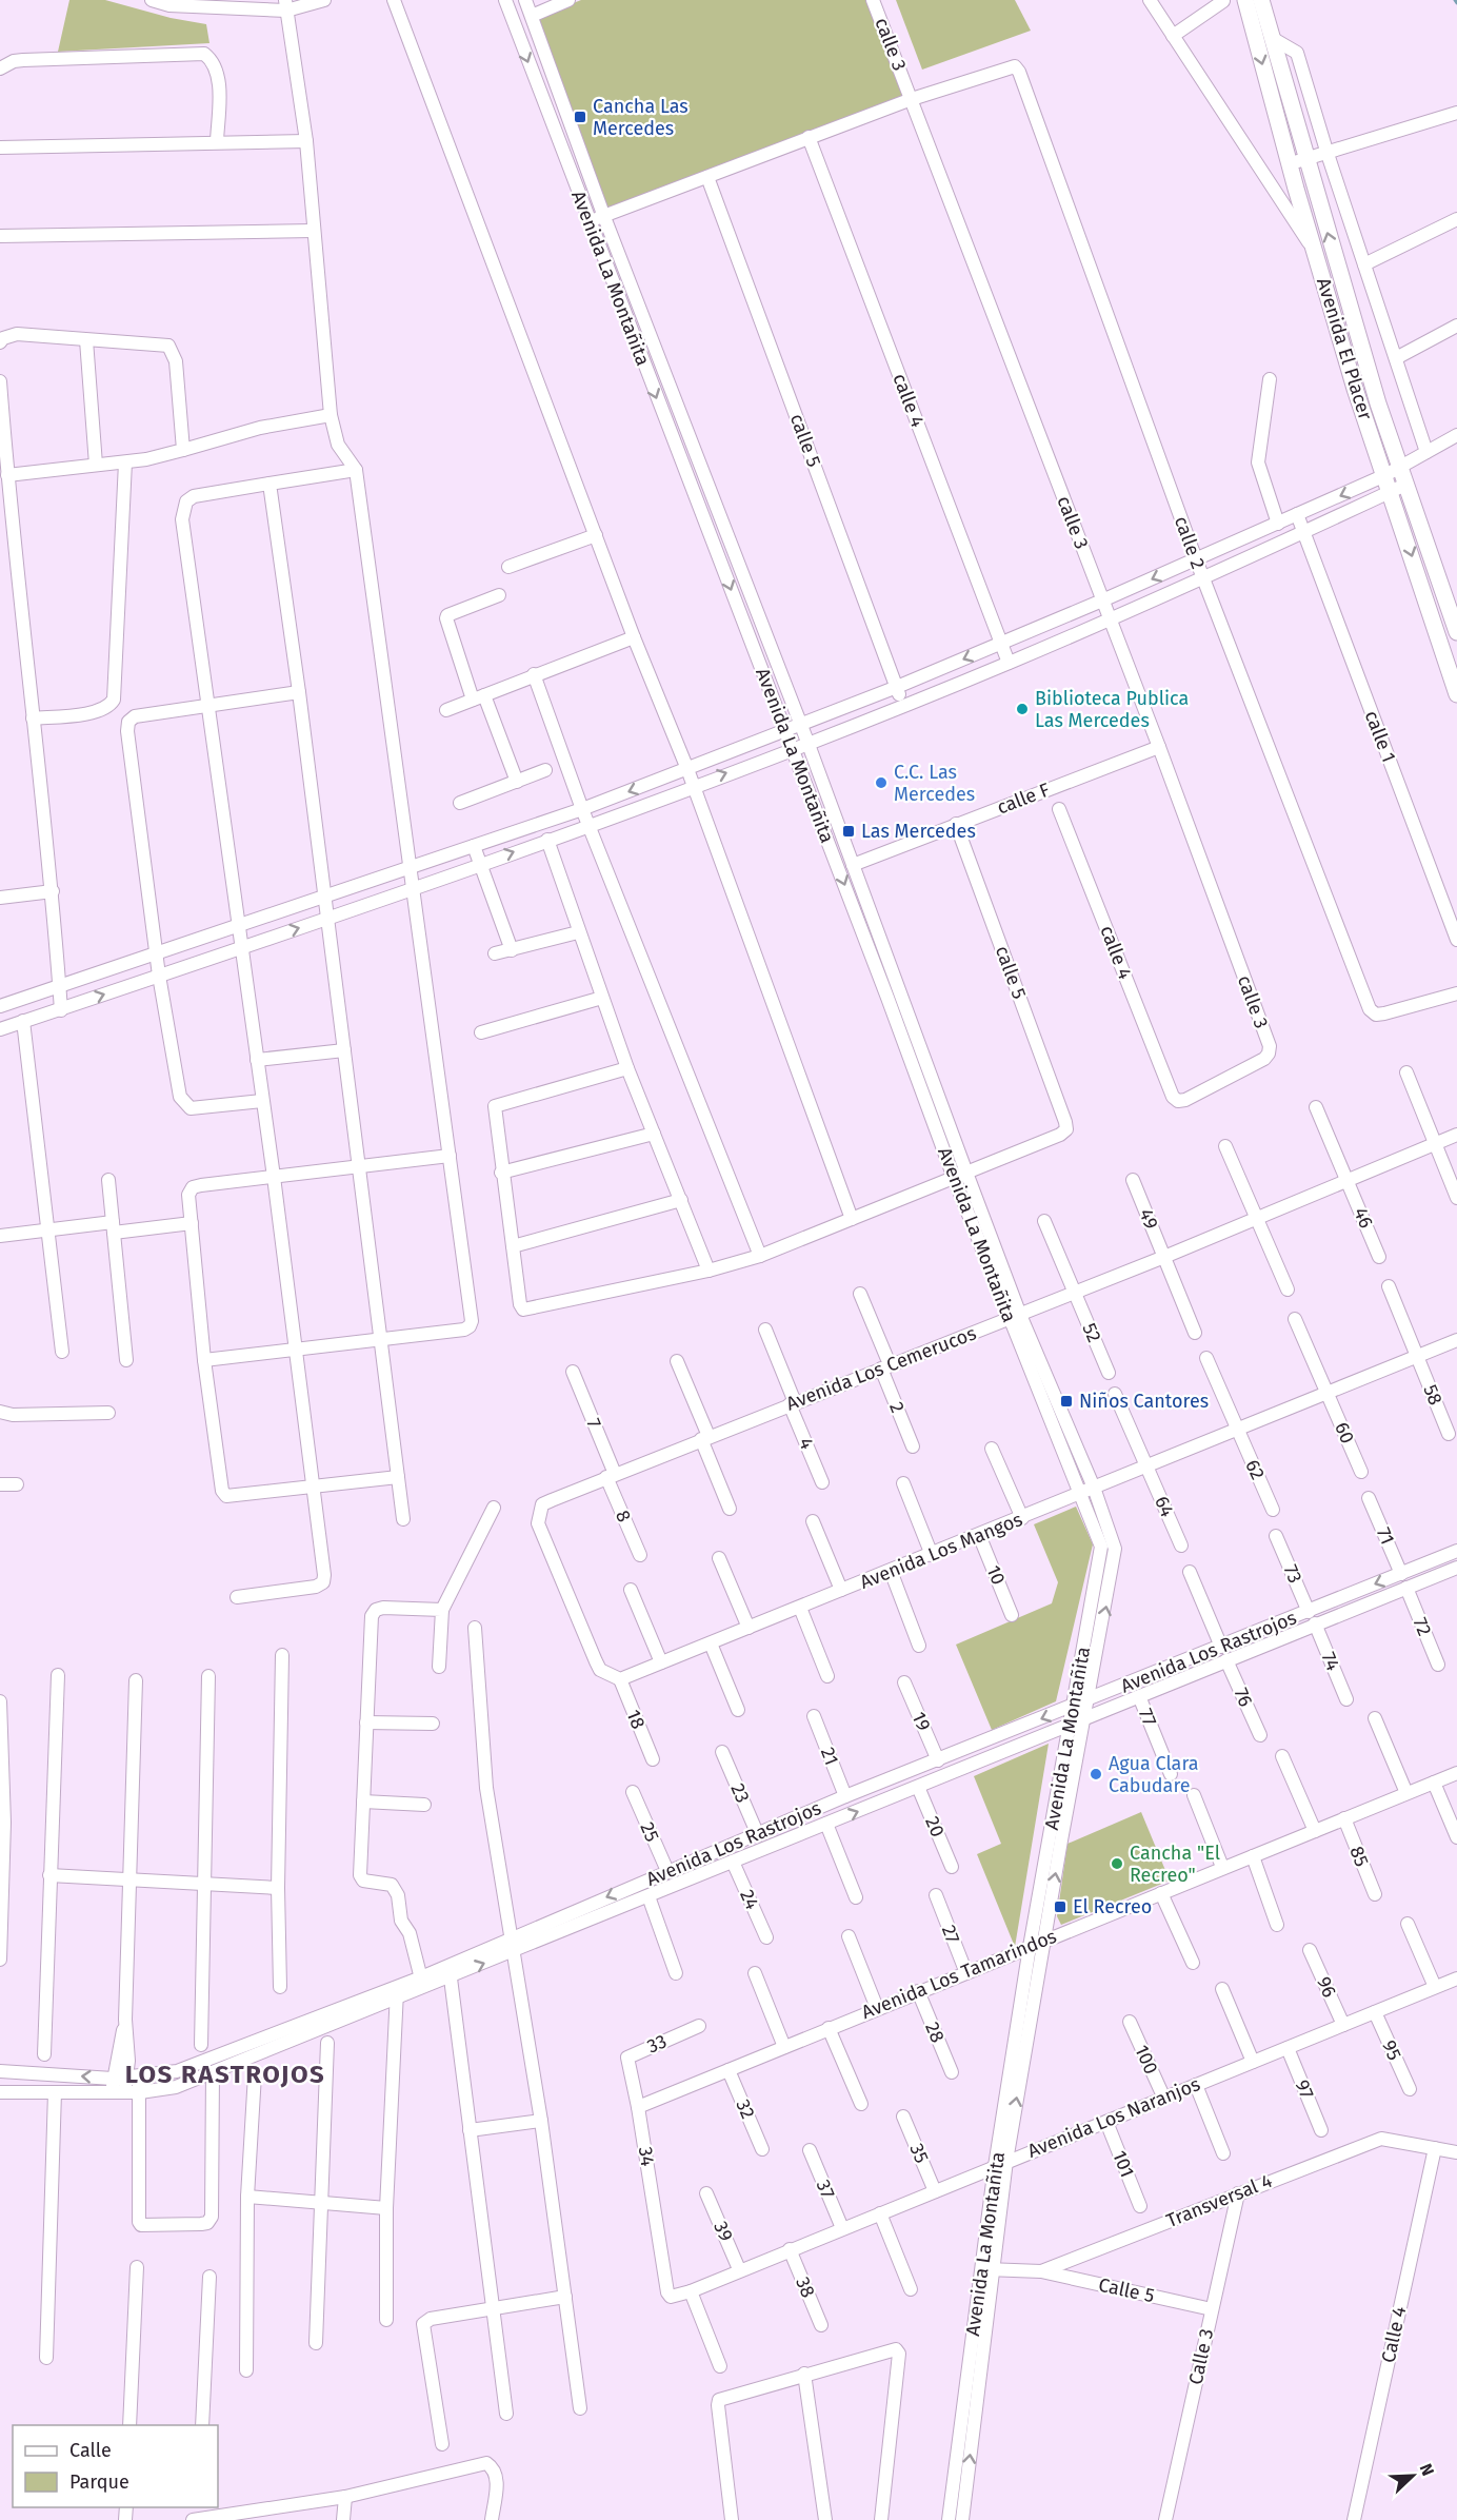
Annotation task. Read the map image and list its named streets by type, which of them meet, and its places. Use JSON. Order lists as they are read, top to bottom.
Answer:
{
  "streets": {
    "street": [
      "calle 3",
      "Avenida La Montañita",
      "Avenida El Placer",
      "calle 4",
      "calle 5",
      "calle 2",
      "calle 1",
      "calle F",
      "46",
      "49",
      "52",
      "Avenida Los Cemerucos",
      "58",
      "2",
      "7",
      "60",
      "4",
      "62",
      "64",
      "8",
      "71",
      "Avenida Los Mangos",
      "73",
      "10",
      "72",
      "Avenida Los Rastrojos",
      "74",
      "76",
      "77",
      "18",
      "19",
      "21",
      "23",
      "20",
      "25",
      "85",
      "24",
      "27",
      "Avenida Los Tamarindos",
      "96",
      "28",
      "33",
      "95",
      "100",
      "97",
      "32",
      "Avenida Los Naranjos",
      "35",
      "34",
      "101",
      "37",
      "Transversal 4",
      "39",
      "38",
      "Calle 5",
      "Calle 4",
      "Calle 3"
    ]
  },
  "crossings": [
    ["calle 3", "calle 4"],
    ["calle 3", "calle 2"],
    ["calle 3", "calle F"],
    ["Avenida La Montañita", "calle 5"],
    ["Avenida La Montañita", "calle F"],
    ["Avenida La Montañita", "Avenida Los Cemerucos"],
    ["Avenida La Montañita", "Avenida Los Mangos"],
    ["Avenida La Montañita", "Avenida Los Rastrojos"],
    ["Avenida La Montañita", "Avenida Los Tamarindos"],
    ["Avenida La Montañita", "Avenida Los Naranjos"],
    ["Avenida La Montañita", "Transversal 4"],
    ["calle 5", "calle F"],
    ["46", "Avenida Los Cemerucos"],
    ["49", "Avenida Los Cemerucos"],
    ["52", "Avenida Los Cemerucos"],
    ["Avenida Los Cemerucos", "2"],
    ["Avenida Los Cemerucos", "7"],
    ["Avenida Los Cemerucos", "4"],
    ["Avenida Los Cemerucos", "8"],
    ["Avenida Los Cemerucos", "Avenida Los Mangos"],
    ["Avenida Los Cemerucos", "18"],
    ["58", "Avenida Los Mangos"],
    ["7", "8"],
    ["60", "Avenida Los Mangos"],
    ["62", "Avenida Los Mangos"],
    ["64", "Avenida Los Mangos"],
    ["71", "Avenida Los Rastrojos"],
    ["Avenida Los Mangos", "10"],
    ["Avenida Los Mangos", "18"],
    ["73", "Avenida Los Rastrojos"],
    ["73", "74"],
    ["72", "Avenida Los Rastrojos"],
    ["Avenida Los Rastrojos", "74"],
    ["Avenida Los Rastrojos", "76"],
    ["Avenida Los Rastrojos", "77"],
    ["Avenida Los Rastrojos", "19"],
    ["Avenida Los Rastrojos", "21"],
    ["Avenida Los Rastrojos", "23"],
    ["Avenida Los Rastrojos", "20"],
    ["Avenida Los Rastrojos", "25"],
    ["Avenida Los Rastrojos", "24"],
    ["85", "Avenida Los Tamarindos"],
    ["27", "Avenida Los Tamarindos"],
    ["Avenida Los Tamarindos", "28"],
    ["Avenida Los Tamarindos", "33"],
    ["Avenida Los Tamarindos", "32"],
    ["Avenida Los Tamarindos", "34"],
    ["96", "Avenida Los Naranjos"],
    ["33", "34"],
    ["95", "Avenida Los Naranjos"],
    ["100", "Avenida Los Naranjos"],
    ["97", "Avenida Los Naranjos"],
    ["Avenida Los Naranjos", "35"],
    ["Avenida Los Naranjos", "34"],
    ["Avenida Los Naranjos", "101"],
    ["Avenida Los Naranjos", "37"],
    ["Avenida Los Naranjos", "39"],
    ["Avenida Los Naranjos", "38"],
    ["Transversal 4", "Calle 5"],
    ["Transversal 4", "Calle 4"],
    ["Transversal 4", "Calle 3"],
    ["Calle 5", "Calle 3"]
  ],
  "districts": ["LOS RASTROJOS"],
  "places": {
    "transit": [
      "Cancha Las Mercedes",
      "Las Mercedes",
      "Niños Cantores",
      "El Recreo"
    ],
    "other": [
      "Biblioteca Publica Las Mercedes",
      "C.C. Las Mercedes",
      "Agua Clara Cabudare",
      "Cancha \"El Recreo\""
    ]
  },
  "legend": ["Calle", "Parque"],
  "north": "top right"
}
